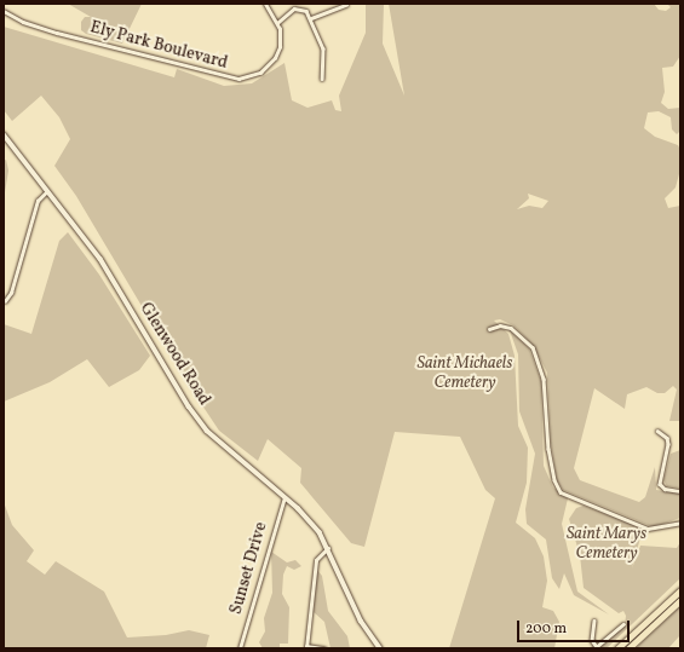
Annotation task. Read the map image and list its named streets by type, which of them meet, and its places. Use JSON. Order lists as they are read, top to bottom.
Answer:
{
  "streets": {
    "street": ["Ely Park Boulevard", "Glenwood Road", "Sunset Drive"]
  },
  "crossings": [
    ["Glenwood Road", "Sunset Drive"]
  ],
  "parks": ["Saint Michaels Cemetery", "Saint Marys Cemetery"],
  "scale_bar": "200 m"
}
